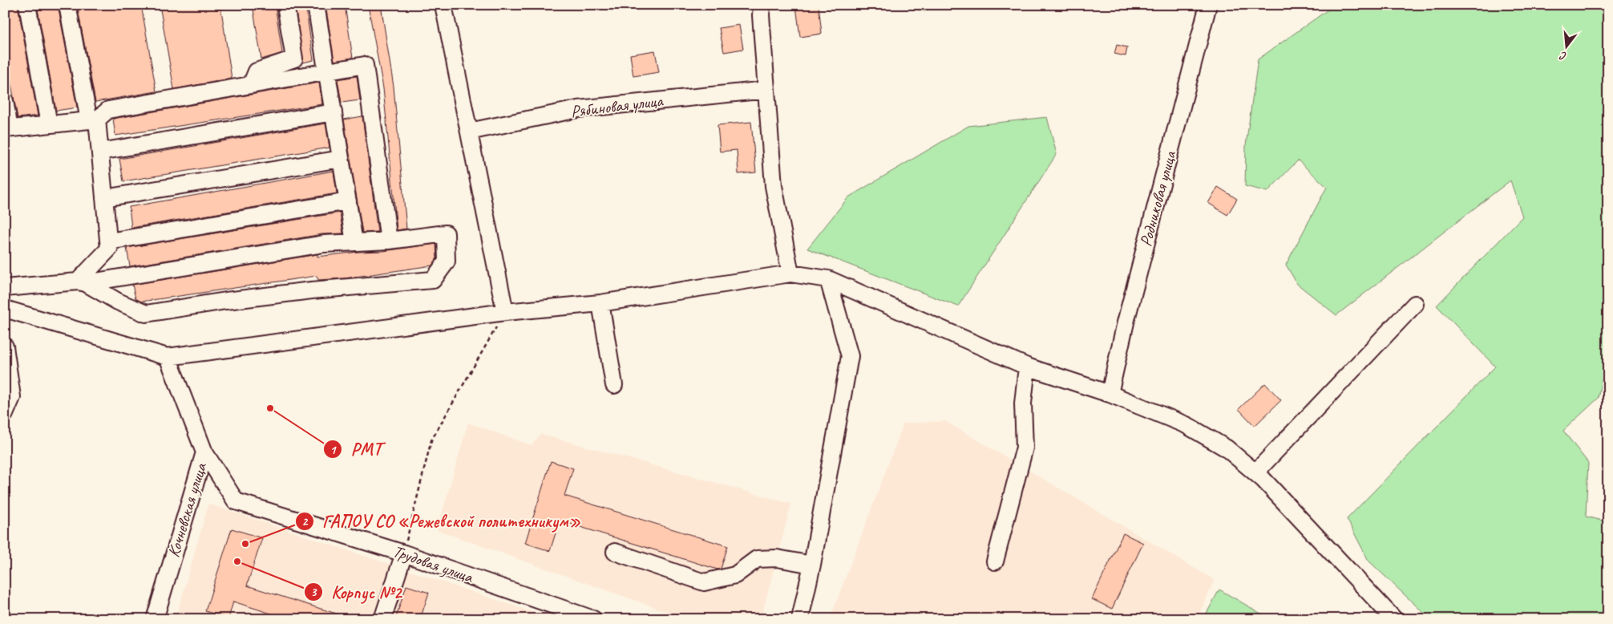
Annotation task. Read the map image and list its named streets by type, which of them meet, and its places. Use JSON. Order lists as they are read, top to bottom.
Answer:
{
  "streets": {
    "street": [
      "Рябиновая улица",
      "Родниковая улица",
      "Кочневская улица",
      "Трудовая улица"
    ]
  },
  "crossings": [
    ["Кочневская улица", "Трудовая улица"]
  ],
  "places": ["РМТ", "ГАПОУ СО «Режевской политехникум»", "Корпус №2"],
  "north": "bottom"
}
